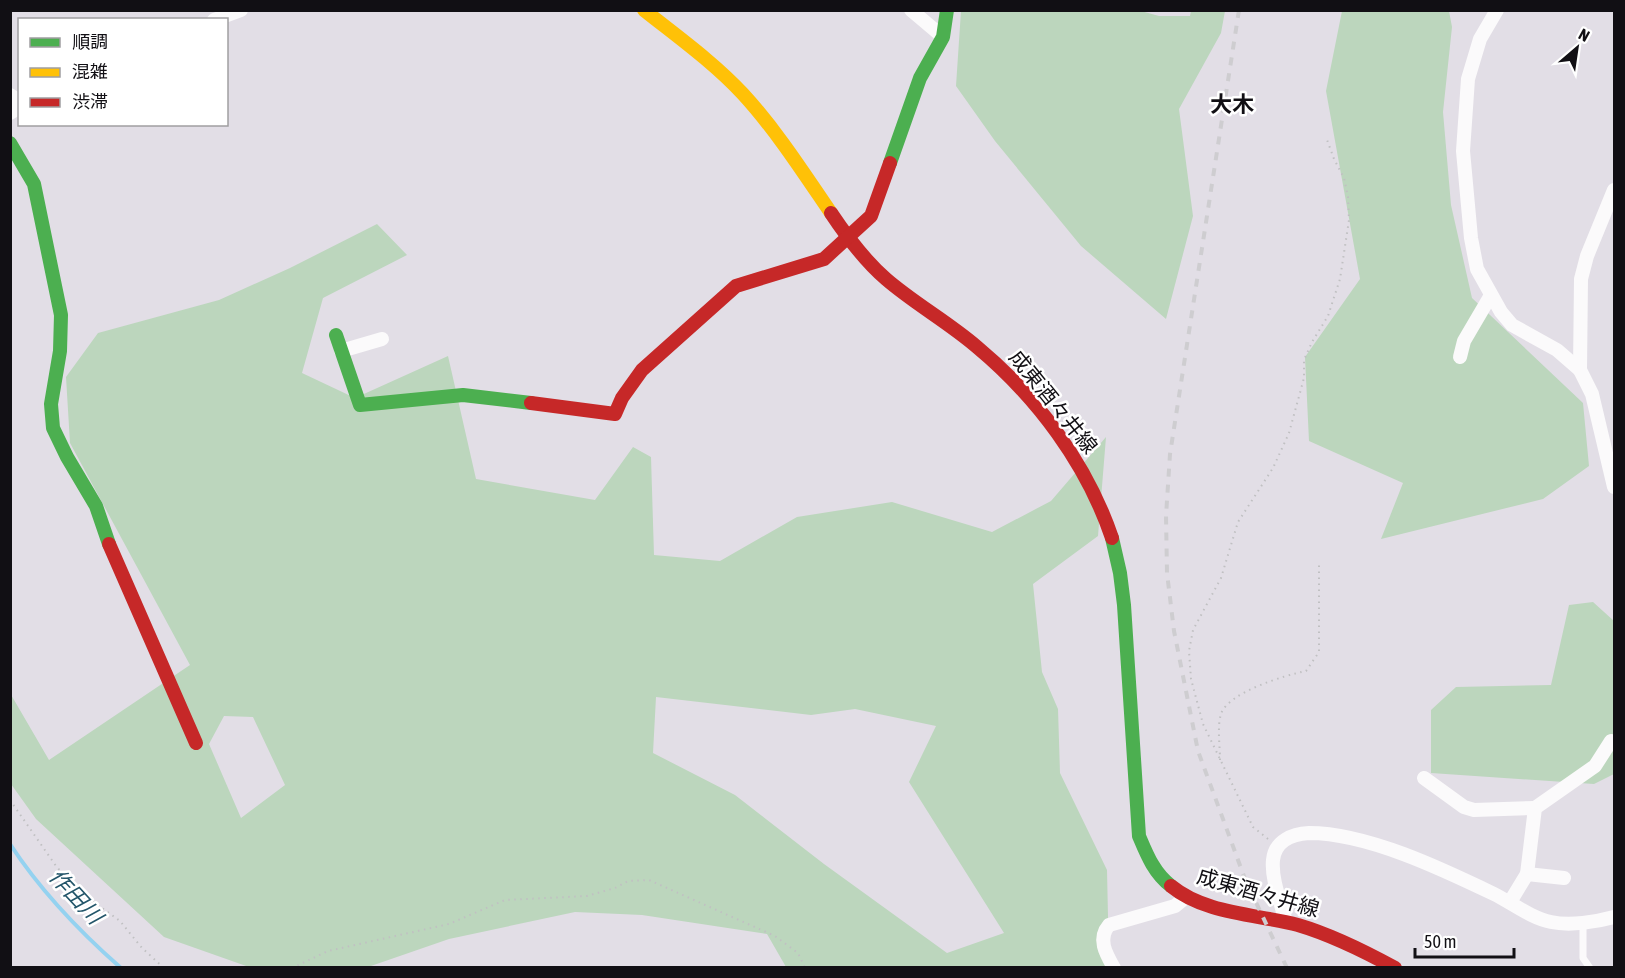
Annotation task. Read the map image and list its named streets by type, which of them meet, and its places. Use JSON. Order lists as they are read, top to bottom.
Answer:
{
  "streets": {
    "street": ["成東酒々井線"]
  },
  "districts": ["大木"],
  "water": ["作田川"],
  "legend": ["順調", "混雑", "渋滞"],
  "scale_bar": "50 m",
  "north": "top right"
}
